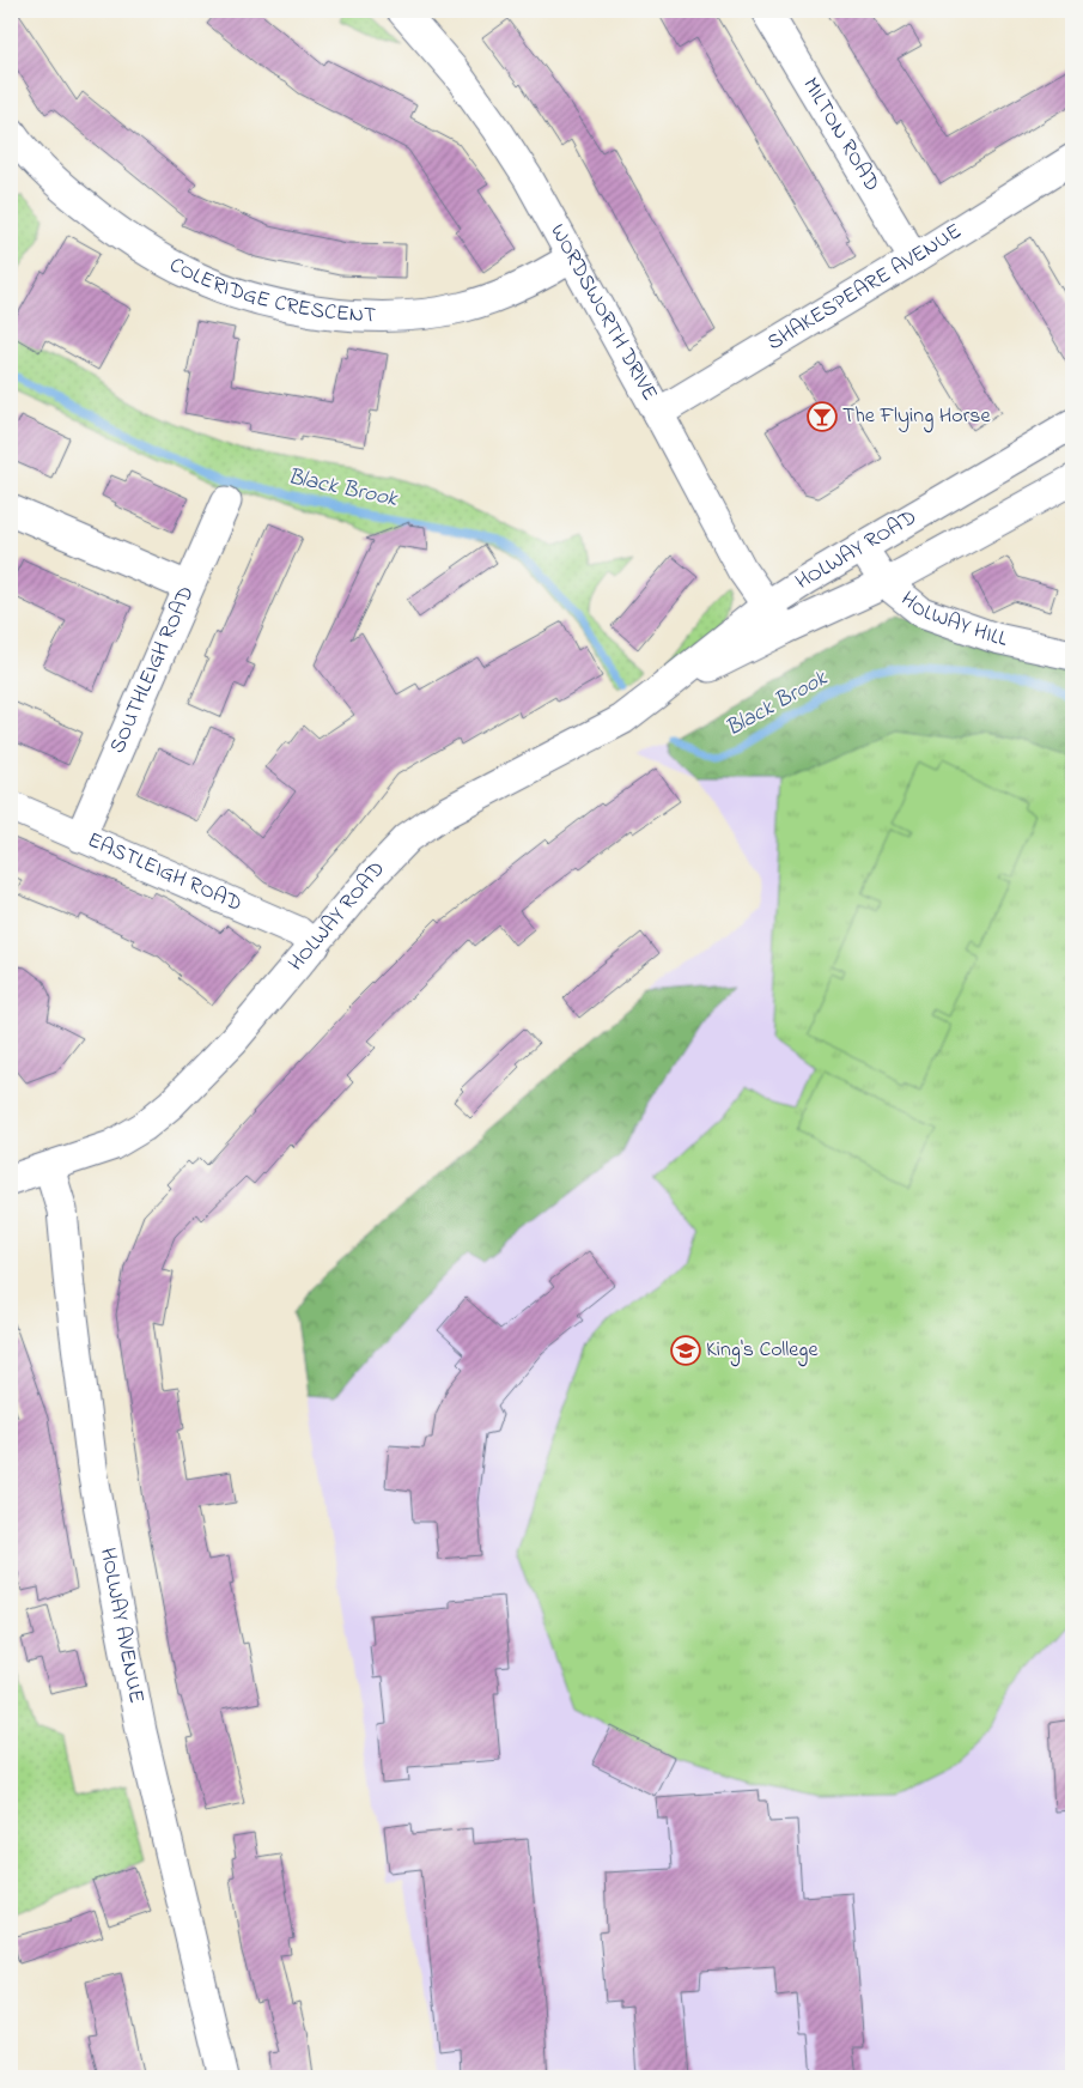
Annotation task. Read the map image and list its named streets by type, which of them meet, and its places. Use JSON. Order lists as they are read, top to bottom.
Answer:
{
  "streets": {
    "street": [
      "MILTON ROAD",
      "COLERIDGE CRESCENT",
      "SHAKESPEARE AVENUE",
      "WORDSWORTH DRIVE",
      "HOLWAY ROAD",
      "HOLWAY HILL",
      "SOUTHLEIGH ROAD",
      "EASTLEIGH ROAD",
      "HOLWAY AVENUE"
    ]
  },
  "crossings": [
    ["MILTON ROAD", "SHAKESPEARE AVENUE"],
    ["COLERIDGE CRESCENT", "WORDSWORTH DRIVE"],
    ["SHAKESPEARE AVENUE", "WORDSWORTH DRIVE"],
    ["WORDSWORTH DRIVE", "HOLWAY ROAD"],
    ["HOLWAY ROAD", "HOLWAY HILL"],
    ["HOLWAY ROAD", "EASTLEIGH ROAD"],
    ["HOLWAY ROAD", "HOLWAY AVENUE"],
    ["SOUTHLEIGH ROAD", "EASTLEIGH ROAD"]
  ],
  "water": ["Black Brook"],
  "places": {
    "bar": ["The Flying Horse"],
    "school or university": ["King's College"]
  }
}
